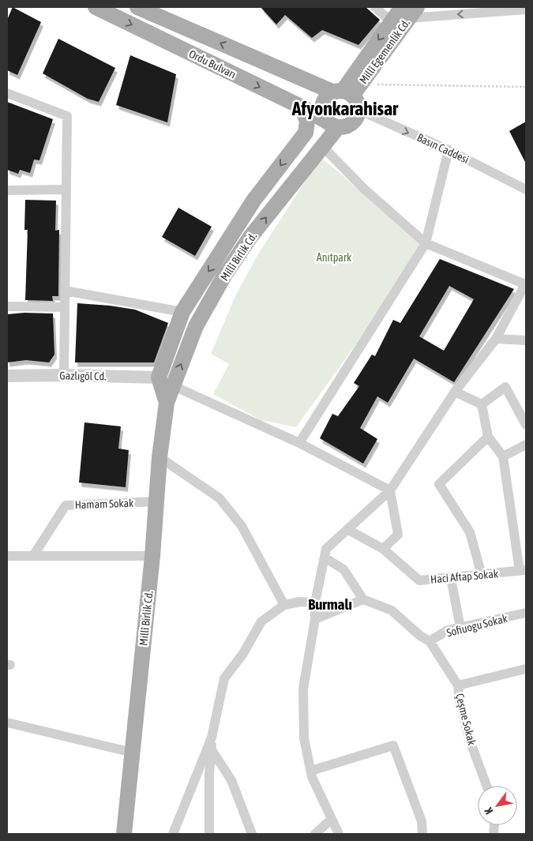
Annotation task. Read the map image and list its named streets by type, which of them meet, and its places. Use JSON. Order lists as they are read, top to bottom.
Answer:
{
  "streets": {
    "main road": ["Millî Egemenlik Cd.", "Ordu Bulvarı", "Millî Birlik Cd."],
    "street": [
      "Basın Caddesi",
      "Gazlıgöl Cd.",
      "Hamam Sokak",
      "Haci Aftap Sokak",
      "Sofiuogu Sokak",
      "Çeşme Sokak"
    ]
  },
  "crossings": [
    ["Millî Egemenlik Cd.", "Ordu Bulvarı"],
    ["Millî Egemenlik Cd.", "Basın Caddesi"],
    ["Millî Egemenlik Cd.", "Millî Birlik Cd."],
    ["Ordu Bulvarı", "Basın Caddesi"],
    ["Ordu Bulvarı", "Millî Birlik Cd."],
    ["Basın Caddesi", "Millî Birlik Cd."],
    ["Millî Birlik Cd.", "Gazlıgöl Cd."],
    ["Millî Birlik Cd.", "Hamam Sokak"],
    ["Sofiuogu Sokak", "Çeşme Sokak"]
  ],
  "districts": ["Afyonkarahisar", "Burmalı"],
  "parks": ["Anıtpark"],
  "north": "bottom left"
}
